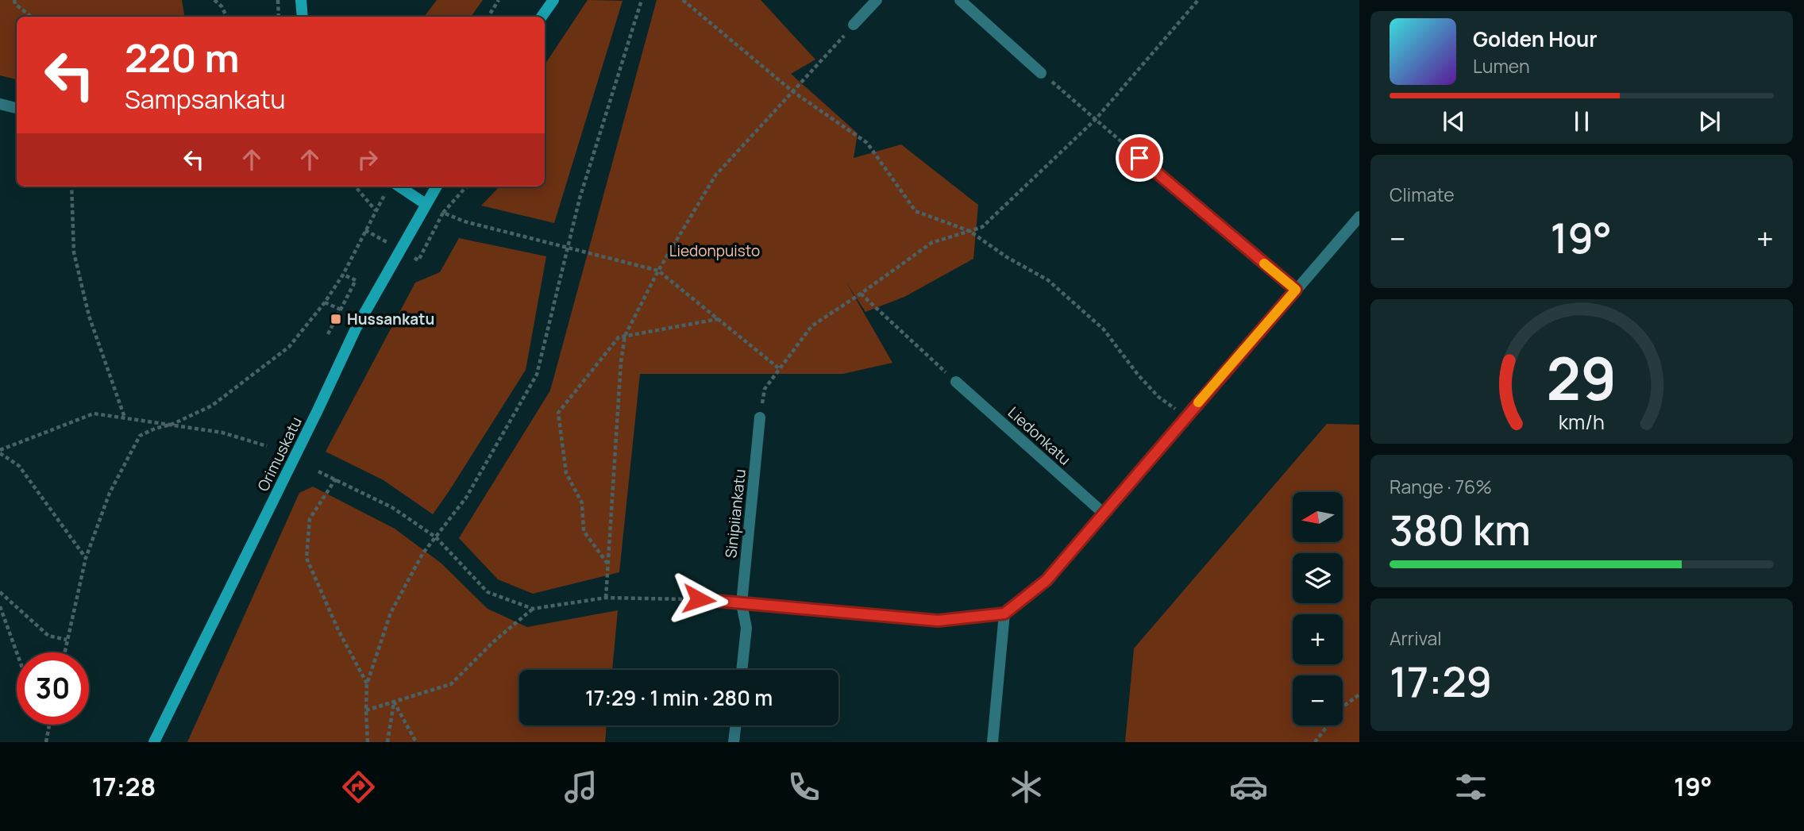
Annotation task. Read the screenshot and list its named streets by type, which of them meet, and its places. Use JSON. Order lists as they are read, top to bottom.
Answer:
{
  "streets": {
    "main road": ["Orimuskatu"],
    "street": ["Liedonkatu", "Sinipiiankatu"]
  },
  "parks": ["Liedonpuisto"],
  "places": {
    "transit": ["Hussankatu"]
  },
  "north": "left",
  "page": {
    "turn": ["220 m", "Sampsankatu"],
    "song": ["Golden Hour", "Lumen"],
    "tile": [
      "Climate",
      ["Range · 76%", "380 km"],
      ["Arrival", "17:29"]
    ],
    "heat": ["−", "19°", "+"],
    "map_buttons": ["+", "−"],
    "limit": "30",
    "trip": "17:29 · 1 min · 280 m",
    "tabs": ["17:28", "19°"],
    "gauge": ["29", "km/h"]
  }
}
